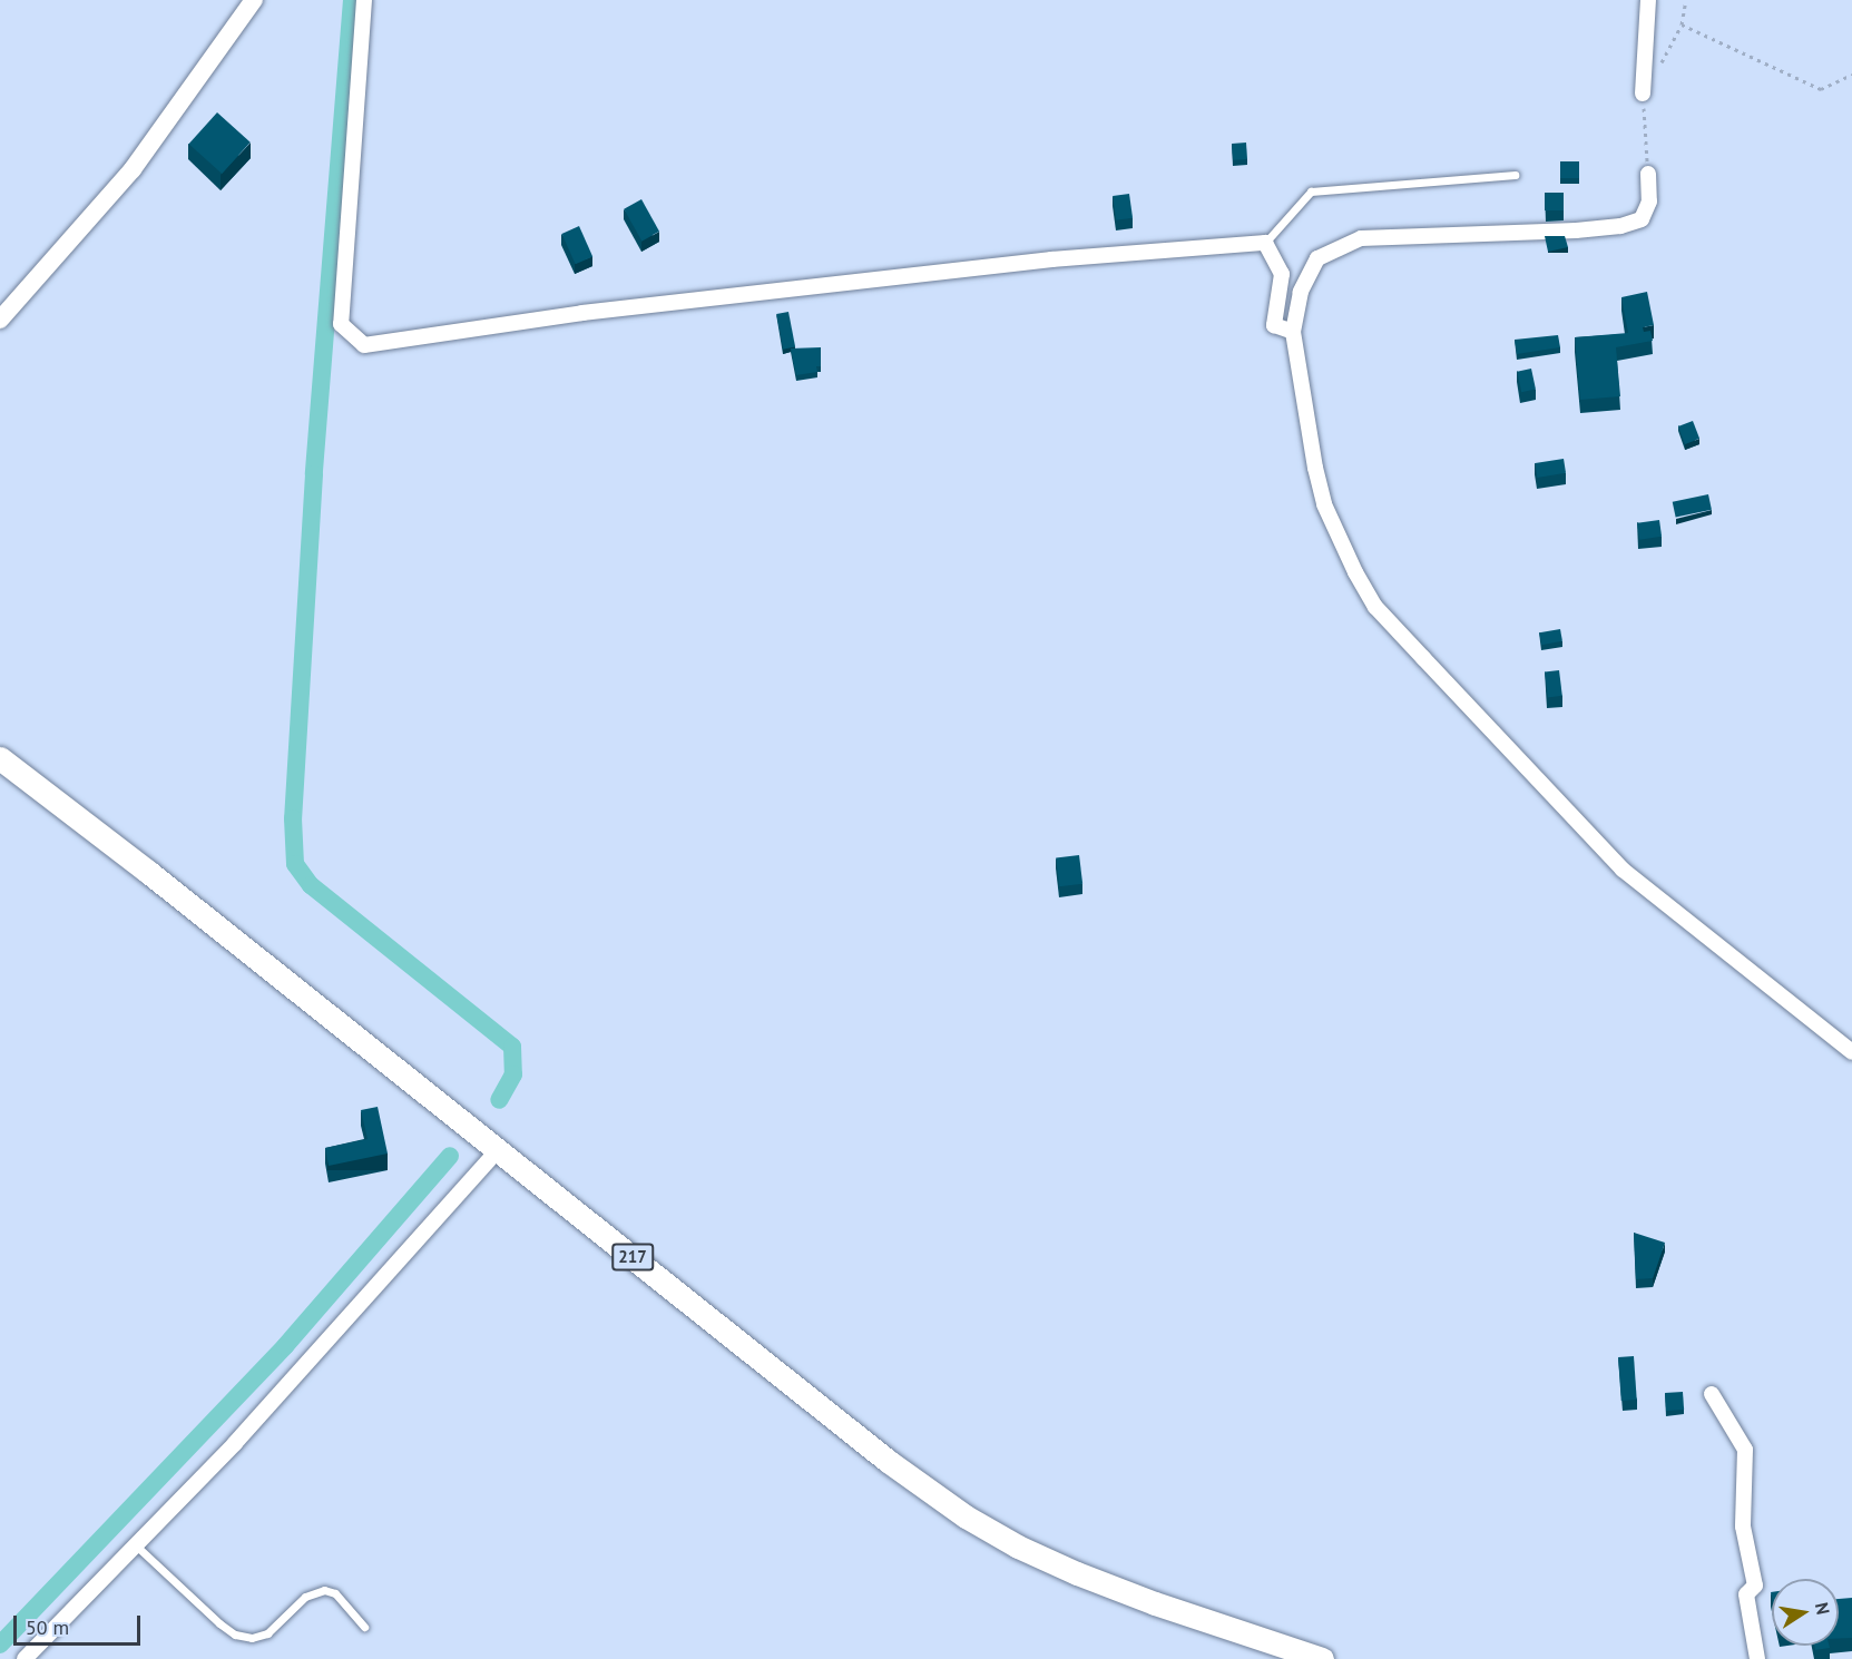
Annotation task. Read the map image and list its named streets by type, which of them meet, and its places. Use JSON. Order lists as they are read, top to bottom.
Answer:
{
  "streets": {
    "main road": ["217"]
  },
  "scale_bar": "50 m",
  "north": "right"
}
